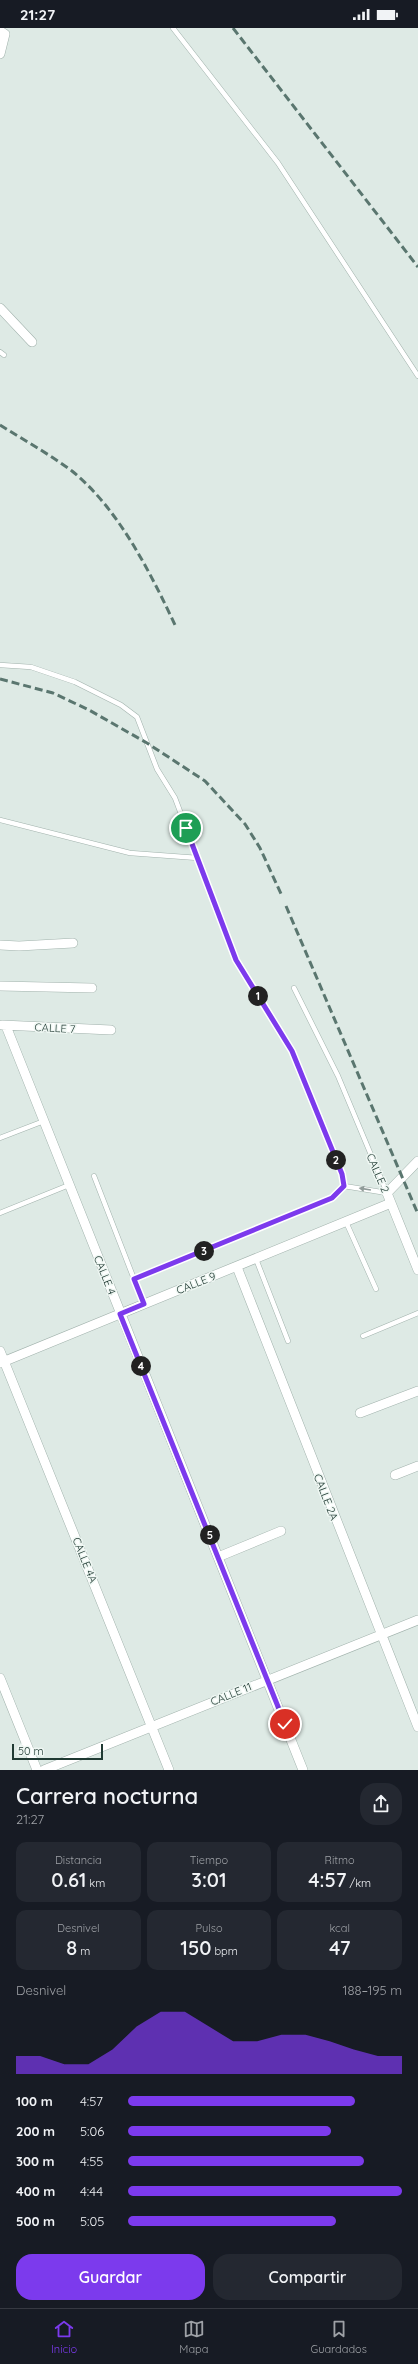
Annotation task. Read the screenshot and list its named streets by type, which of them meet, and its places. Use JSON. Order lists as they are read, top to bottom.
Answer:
{
  "streets": {
    "street": [
      "CALLE 7",
      "CALLE 2",
      "CALLE 4",
      "CALLE 9",
      "CALLE 2A",
      "CALLE 4A",
      "CALLE 11"
    ]
  },
  "crossings": [
    ["CALLE 7", "CALLE 4"],
    ["CALLE 2", "CALLE 9"],
    ["CALLE 4", "CALLE 9"],
    ["CALLE 4", "CALLE 11"],
    ["CALLE 9", "CALLE 2A"],
    ["CALLE 9", "CALLE 4A"],
    ["CALLE 2A", "CALLE 11"],
    ["CALLE 4A", "CALLE 11"]
  ],
  "scale_bar": "50 m",
  "page": {
    "status": "21:27",
    "pins": [
      "1",
      "2",
      "3",
      "4",
      "5"
    ],
    "scale": "50 m",
    "heading": ["Carrera nocturna", "21:27"],
    "stats": [
      ["Distancia", "0.61 km"],
      ["Tiempo", "3:01"],
      ["Ritmo", "4:57 /km"],
      ["Desnivel", "8 m"],
      ["Pulso", "150 bpm"],
      ["kcal", "47"]
    ],
    "chart": ["Desnivel", "188–195 m"],
    "list": [
      {
        "name": "100 m",
        "note": "4:57"
      },
      {
        "name": "200 m",
        "note": "5:06"
      },
      {
        "name": "300 m",
        "note": "4:55"
      },
      {
        "name": "400 m",
        "note": "4:44"
      },
      {
        "name": "500 m",
        "note": "5:05"
      }
    ],
    "buttons": ["Guardar", "Compartir"],
    "tabs": ["Inicio", "Mapa", "Guardados"]
  }
}
